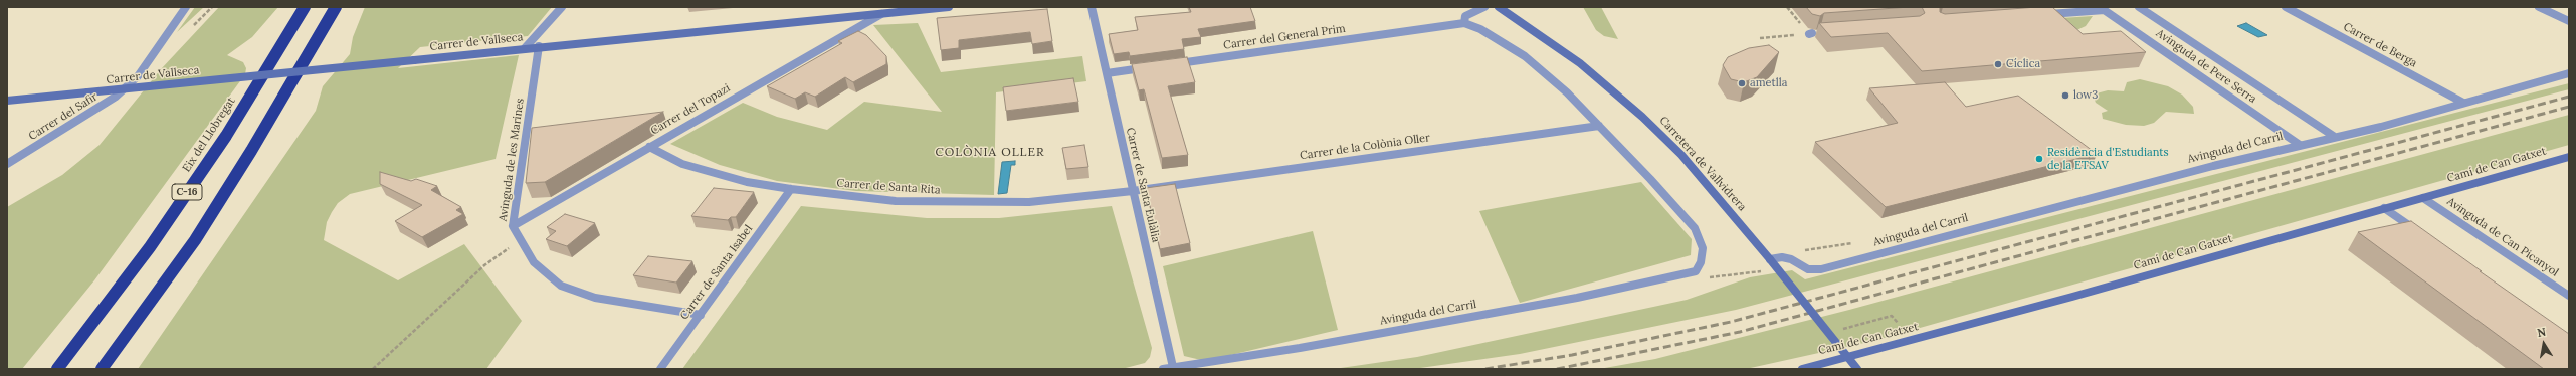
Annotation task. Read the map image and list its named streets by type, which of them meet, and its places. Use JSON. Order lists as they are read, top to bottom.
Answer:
{
  "streets": {
    "highway": ["Eix del Llobregat", "C-16"],
    "street": [
      "Carrer del General Prim",
      "Carrer de Vallseca",
      "Carrer de Berga",
      "Avinguda de Pere Serra",
      "Carrer del Topazi",
      "Carrer del Safir",
      "Carrer de la Colònia Oller",
      "Avinguda del Carril",
      "Avinguda de les Marines",
      "Carretera de Vallvidrera",
      "Camí de Can Gatxet",
      "Carrer de Santa Eulàlia",
      "Carrer de Santa Rita",
      "Avinguda de Can Picanyol",
      "Carrer de Santa Isabel"
    ]
  },
  "crossings": [
    ["Carrer de Vallseca", "Carrer del Topazi"],
    ["Carrer de Vallseca", "Avinguda de les Marines"],
    ["Carrer de Berga", "Avinguda del Carril"],
    ["Avinguda de Pere Serra", "Avinguda del Carril"],
    ["Carrer del Topazi", "Avinguda de les Marines"],
    ["Carrer del Topazi", "Carrer de Santa Rita"],
    ["Carrer de la Colònia Oller", "Avinguda del Carril"],
    ["Carrer de la Colònia Oller", "Carrer de Santa Eulàlia"],
    ["Carrer de la Colònia Oller", "Carrer de Santa Rita"],
    ["Avinguda del Carril", "Carretera de Vallvidrera"],
    ["Avinguda del Carril", "Carrer de Santa Eulàlia"],
    ["Avinguda de les Marines", "Carrer de Santa Isabel"],
    ["Camí de Can Gatxet", "Avinguda de Can Picanyol"],
    ["Carrer de Santa Eulàlia", "Carrer de Santa Rita"],
    ["Carrer de Santa Rita", "Carrer de Santa Isabel"]
  ],
  "districts": ["COLÒNIA OLLER"],
  "places": [
    "Cíclica",
    "ametlla",
    "low3",
    "Residència d'Estudiants de la ETSAV"
  ],
  "north": "top"
}
